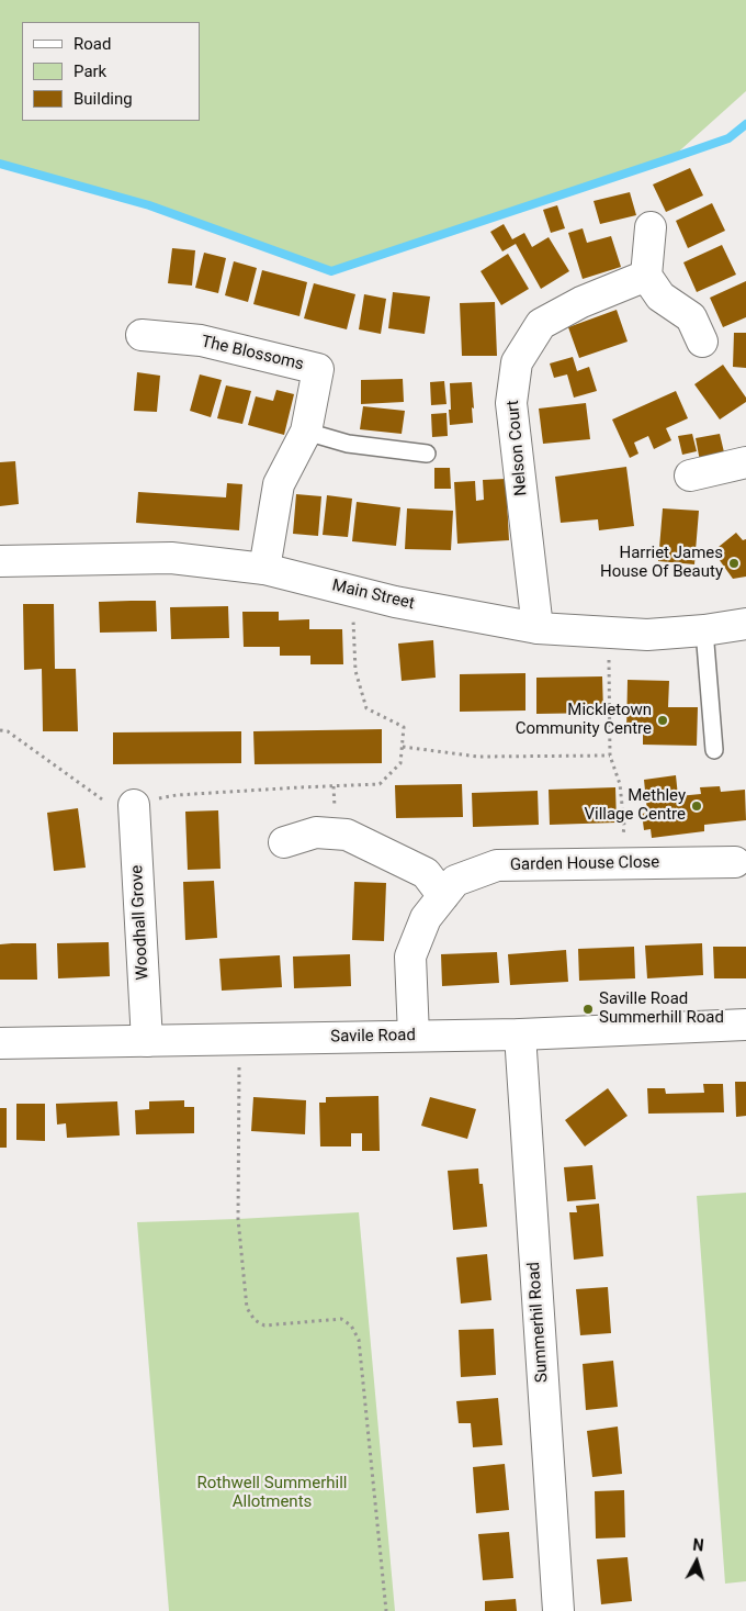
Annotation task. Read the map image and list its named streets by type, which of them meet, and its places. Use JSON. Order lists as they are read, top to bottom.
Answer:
{
  "streets": {
    "street": [
      "The Blossoms",
      "Nelson Court",
      "Main Street",
      "Garden House Close",
      "Woodhall Grove",
      "Savile Road",
      "Summerhil Road"
    ]
  },
  "crossings": [
    ["The Blossoms", "Main Street"],
    ["Nelson Court", "Main Street"],
    ["Garden House Close", "Savile Road"],
    ["Woodhall Grove", "Savile Road"],
    ["Savile Road", "Summerhil Road"]
  ],
  "parks": ["Rothwell Summerhill Allotments"],
  "places": [
    "Harriet James House Of Beauty",
    "Mickletown Community Centre",
    "Methley Village Centre",
    "Saville Road Summerhill Road"
  ],
  "legend": ["Road", "Park", "Building"],
  "north": "top"
}
